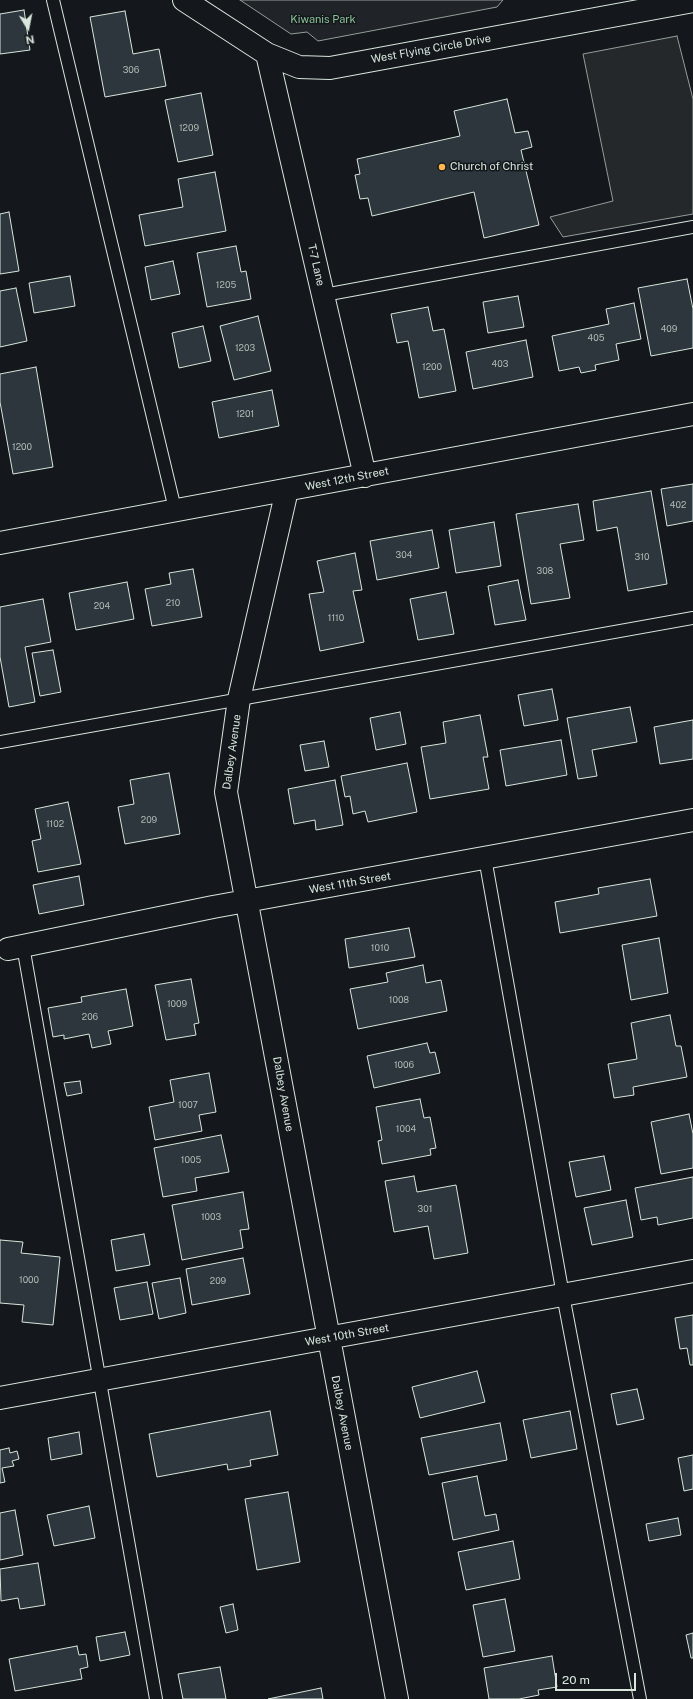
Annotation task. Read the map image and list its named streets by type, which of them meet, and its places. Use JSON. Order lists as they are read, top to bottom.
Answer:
{
  "streets": {
    "street": [
      "West Flying Circle Drive",
      "T-7 Lane",
      "West 12th Street",
      "Dalbey Avenue",
      "West 11th Street",
      "West 10th Street"
    ]
  },
  "crossings": [
    ["West Flying Circle Drive", "T-7 Lane"],
    ["T-7 Lane", "West 12th Street"],
    ["West 12th Street", "Dalbey Avenue"],
    ["Dalbey Avenue", "West 11th Street"],
    ["Dalbey Avenue", "West 10th Street"]
  ],
  "parks": ["Kiwanis Park"],
  "places": ["Church of Christ"],
  "house_numbers": [
    "306",
    "1209",
    "1205",
    "409",
    "405",
    "1203",
    "403",
    "1200",
    "1201",
    "1200",
    "402",
    "304",
    "310",
    "308",
    "210",
    "204",
    "1110",
    "209",
    "1102",
    "1010",
    "1008",
    "1009",
    "206",
    "1006",
    "1007",
    "1004",
    "1005",
    "301",
    "1003",
    "1000",
    "209"
  ],
  "scale_bar": "20 m",
  "north": "bottom"
}
